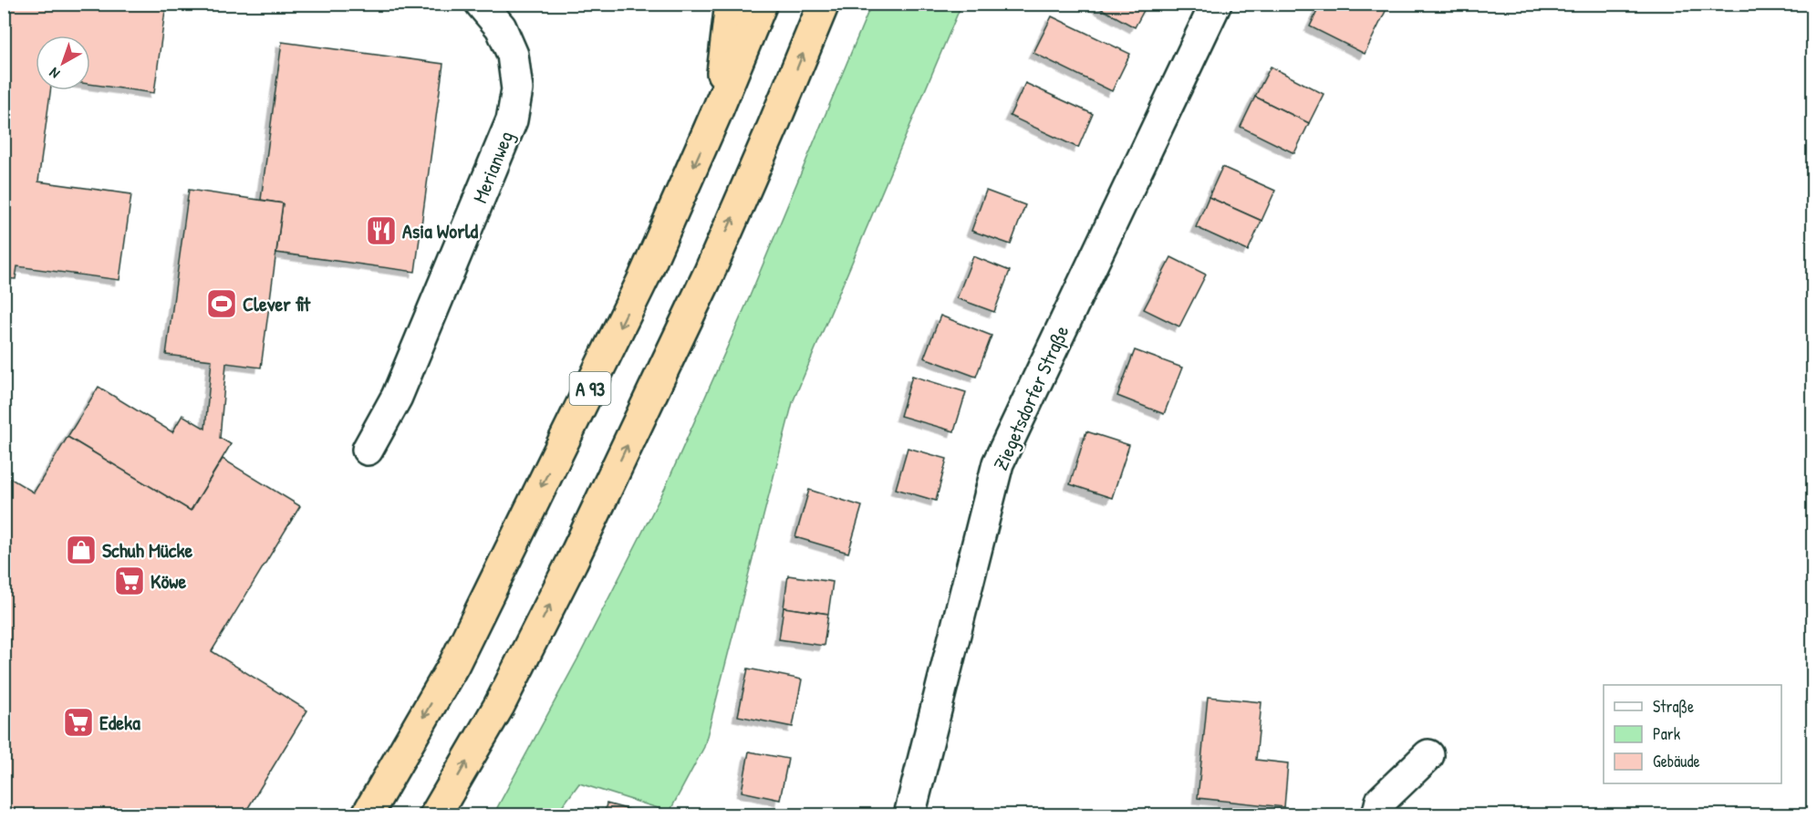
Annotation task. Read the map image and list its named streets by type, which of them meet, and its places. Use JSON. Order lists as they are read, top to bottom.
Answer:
{
  "streets": {
    "highway": ["A 93"],
    "street": ["Merianweg", "Ziegetsdorfer Straße"]
  },
  "places": {
    "restaurant": ["Asia World"],
    "sports": ["Clever fit"],
    "shop": ["Schuh Mücke"],
    "supermarket": ["Köwe", "Edeka"]
  },
  "legend": ["Straße", "Park", "Gebäude"],
  "north": "bottom left"
}
